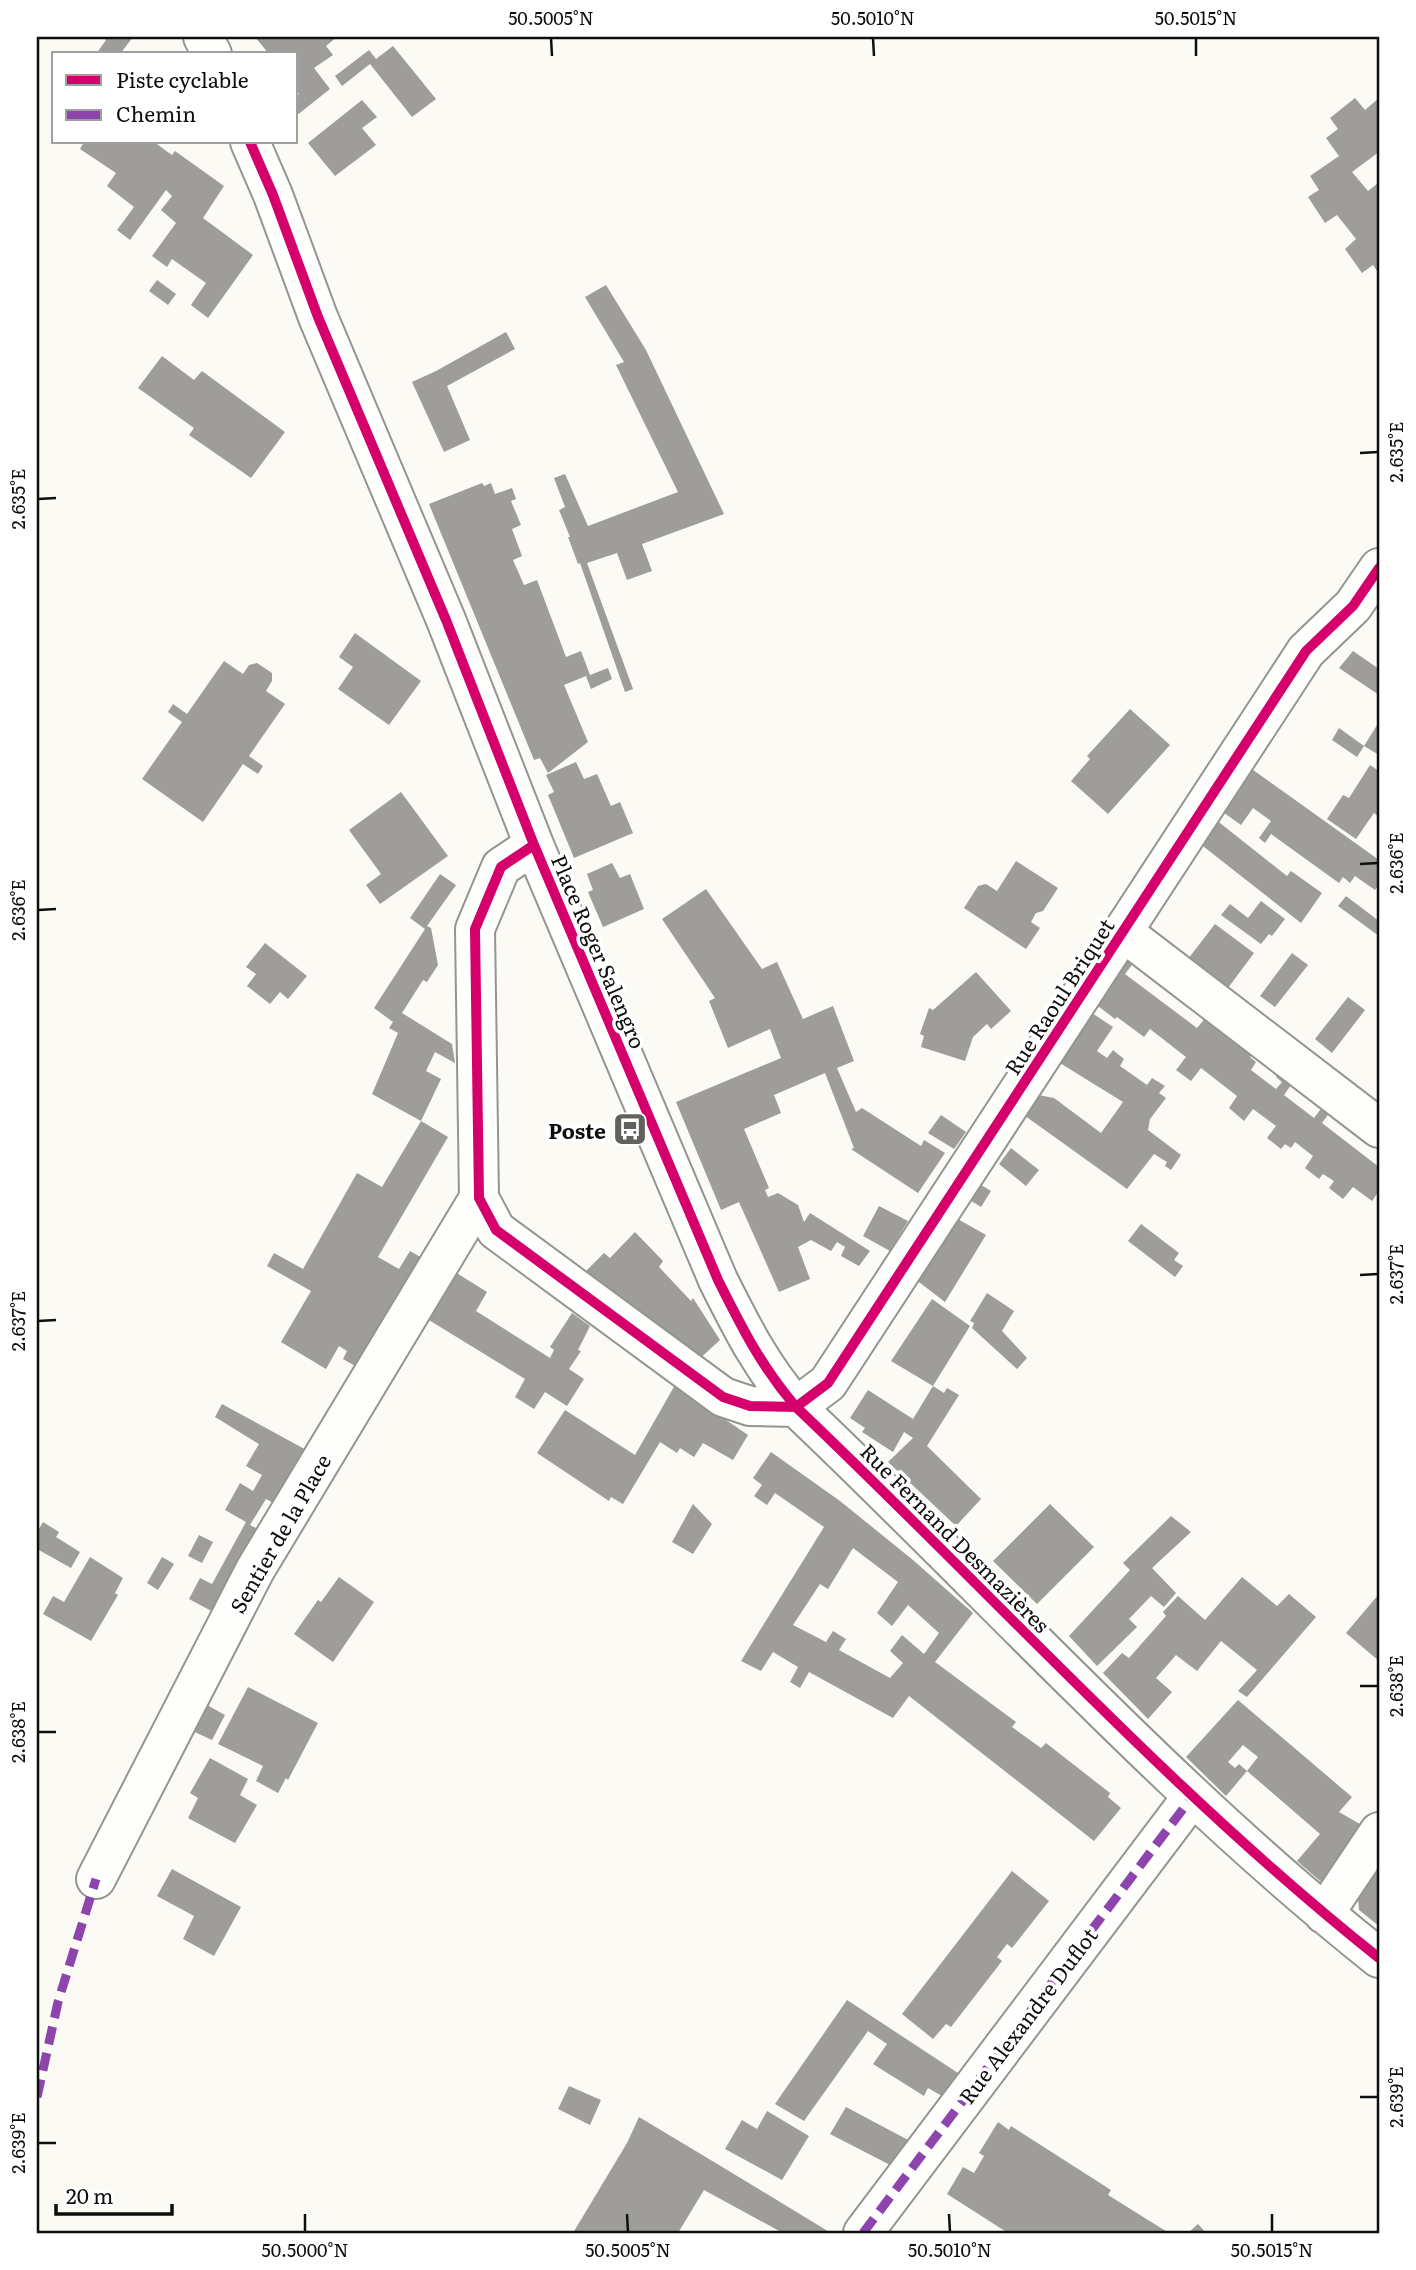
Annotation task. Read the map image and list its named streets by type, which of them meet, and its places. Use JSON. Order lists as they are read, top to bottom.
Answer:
{
  "streets": {
    "street": [
      "Place Roger Salengro",
      "Rue Raoul Briquet",
      "Sentier de la Place",
      "Rue Fernand Desmazières",
      "Rue Alexandre Duflot"
    ]
  },
  "crossings": [
    ["Place Roger Salengro", "Rue Raoul Briquet"],
    ["Place Roger Salengro", "Sentier de la Place"],
    ["Place Roger Salengro", "Rue Fernand Desmazières"],
    ["Rue Raoul Briquet", "Rue Fernand Desmazières"],
    ["Rue Fernand Desmazières", "Rue Alexandre Duflot"]
  ],
  "places": {
    "bus stop": ["Poste"]
  },
  "legend": ["Piste cyclable", "Chemin"],
  "scale_bar": "20 m",
  "coordinates": [
    "50.5005°N",
    "50.5010°N",
    "50.5015°N",
    "2.635°E",
    "2.636°E",
    "2.637°E",
    "2.638°E",
    "2.639°E",
    "50.5000°N"
  ]
}
